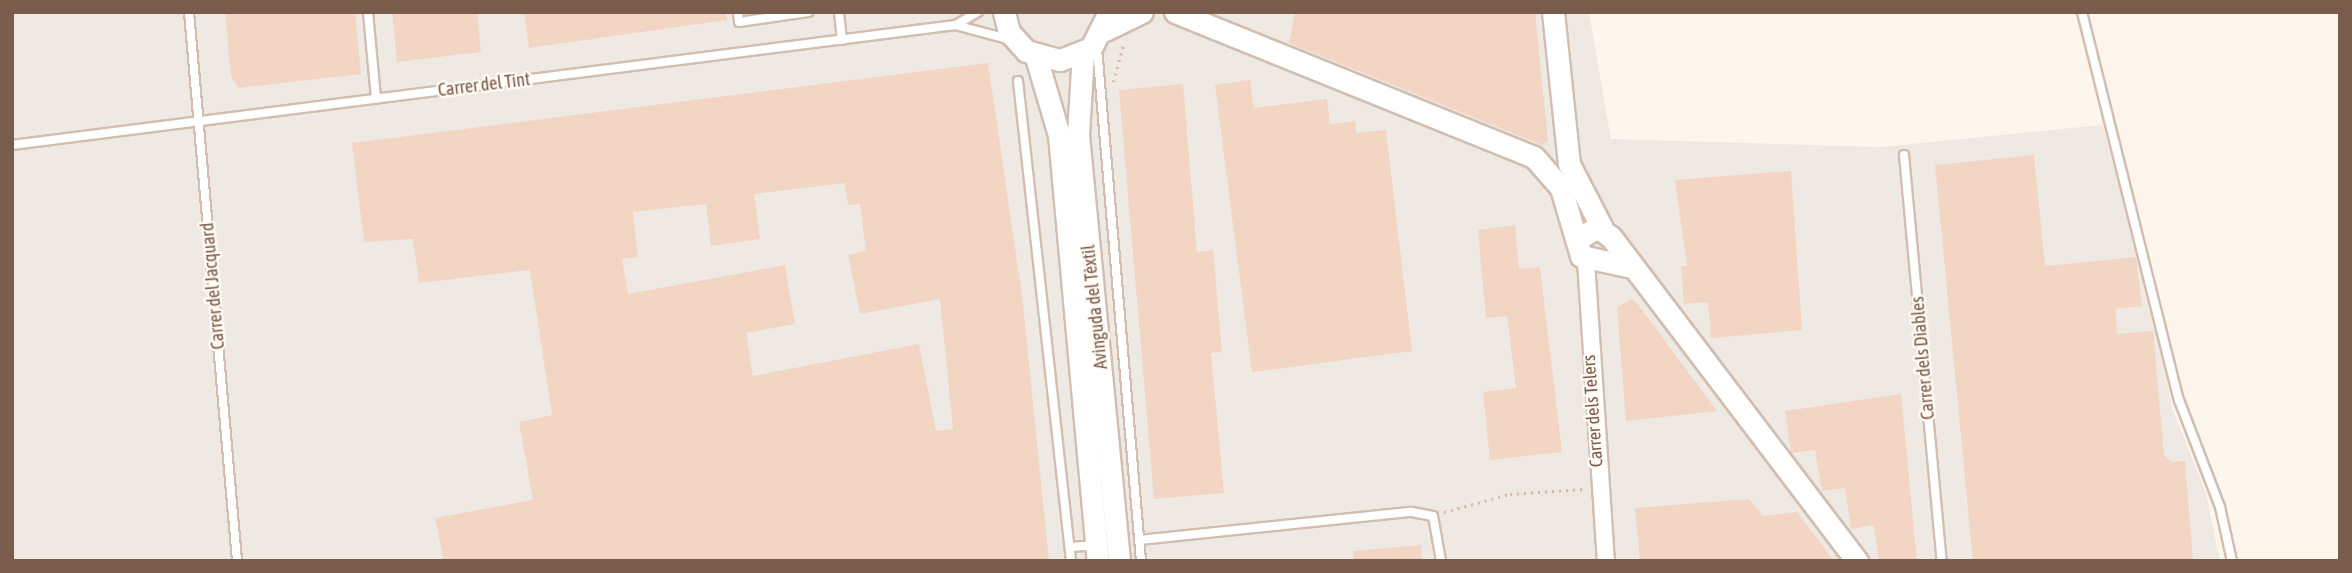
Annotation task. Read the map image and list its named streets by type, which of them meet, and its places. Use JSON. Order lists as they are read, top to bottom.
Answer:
{
  "streets": {
    "street": ["Avinguda del Tèxtil", "Carrer dels Telers"],
    "lane": ["Carrer del Tint", "Carrer del Jacquard", "Carrer dels Diables"]
  },
  "crossings": [
    ["Carrer del Tint", "Carrer del Jacquard"]
  ]
}
